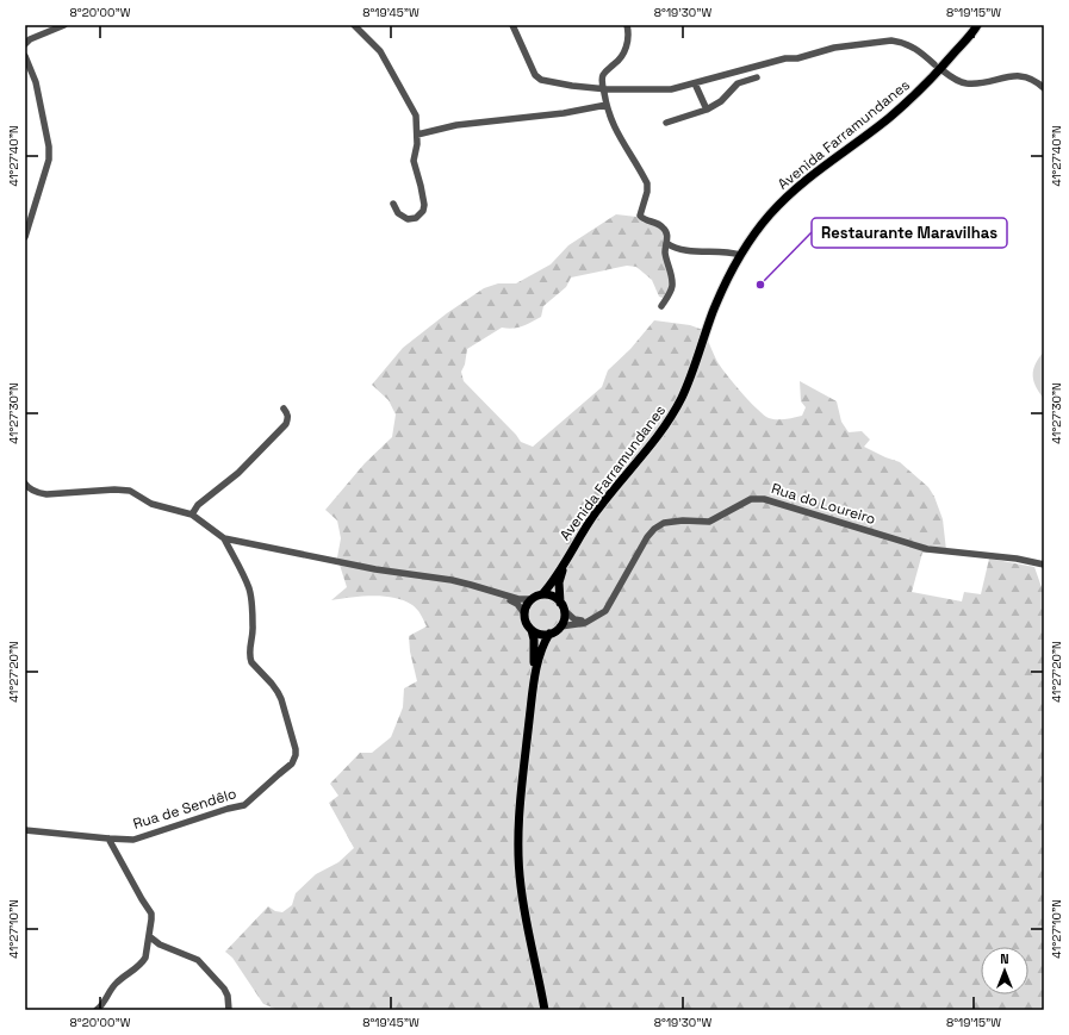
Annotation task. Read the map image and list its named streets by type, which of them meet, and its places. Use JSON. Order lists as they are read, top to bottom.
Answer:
{
  "streets": {
    "main road": ["Avenida Farramundanes"],
    "street": ["Rua do Loureiro", "Rua de Sendêlo"]
  },
  "crossings": [
    ["Avenida Farramundanes", "Rua do Loureiro"]
  ],
  "places": ["Restaurante Maravilhas"],
  "north": "top",
  "coordinates": [
    "8°20'00\"W",
    "8°19'45\"W",
    "8°19'30\"W",
    "8°19'15\"W",
    "41°27'40\"N",
    "41°27'30\"N",
    "41°27'20\"N",
    "41°27'10\"N"
  ]
}
